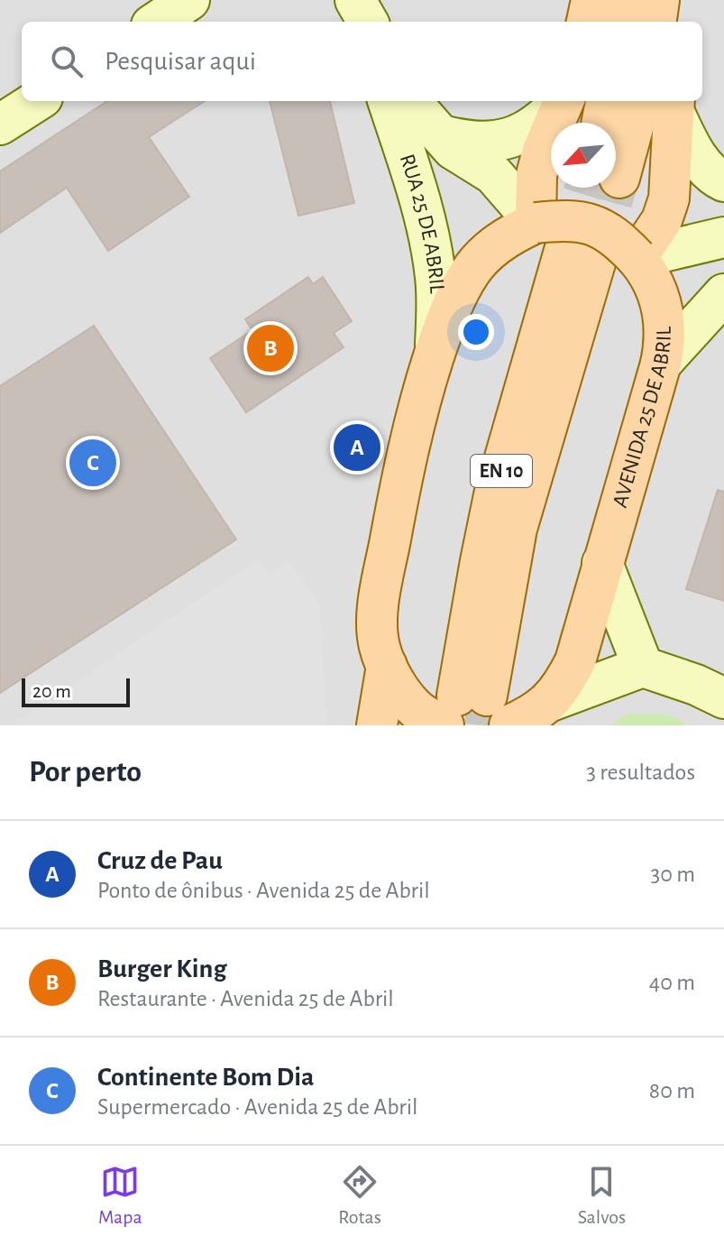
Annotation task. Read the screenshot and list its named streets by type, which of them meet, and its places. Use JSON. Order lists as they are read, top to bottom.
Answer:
{
  "streets": {
    "main road": ["RUA 25 DE ABRIL", "AVENIDA 25 DE ABRIL", "EN 10"]
  },
  "crossings": [
    ["RUA 25 DE ABRIL", "AVENIDA 25 DE ABRIL"],
    ["AVENIDA 25 DE ABRIL", "EN 10"]
  ],
  "scale_bar": "20 m",
  "north": "bottom left",
  "page": {
    "search": "Pesquisar aqui",
    "pins": ["B", "A", "C"],
    "scale": "20 m",
    "heading": ["Por perto", "3 resultados"],
    "list": [
      {
        "mark": "A",
        "name": "Cruz de Pau",
        "note": "Ponto de ônibus · Avenida 25 de Abril",
        "value": "30 m"
      },
      {
        "mark": "B",
        "name": "Burger King",
        "note": "Restaurante · Avenida 25 de Abril",
        "value": "40 m"
      },
      {
        "mark": "C",
        "name": "Continente Bom Dia",
        "note": "Supermercado · Avenida 25 de Abril",
        "value": "80 m"
      }
    ],
    "nav": ["Mapa", "Rotas", "Salvos"]
  }
}
